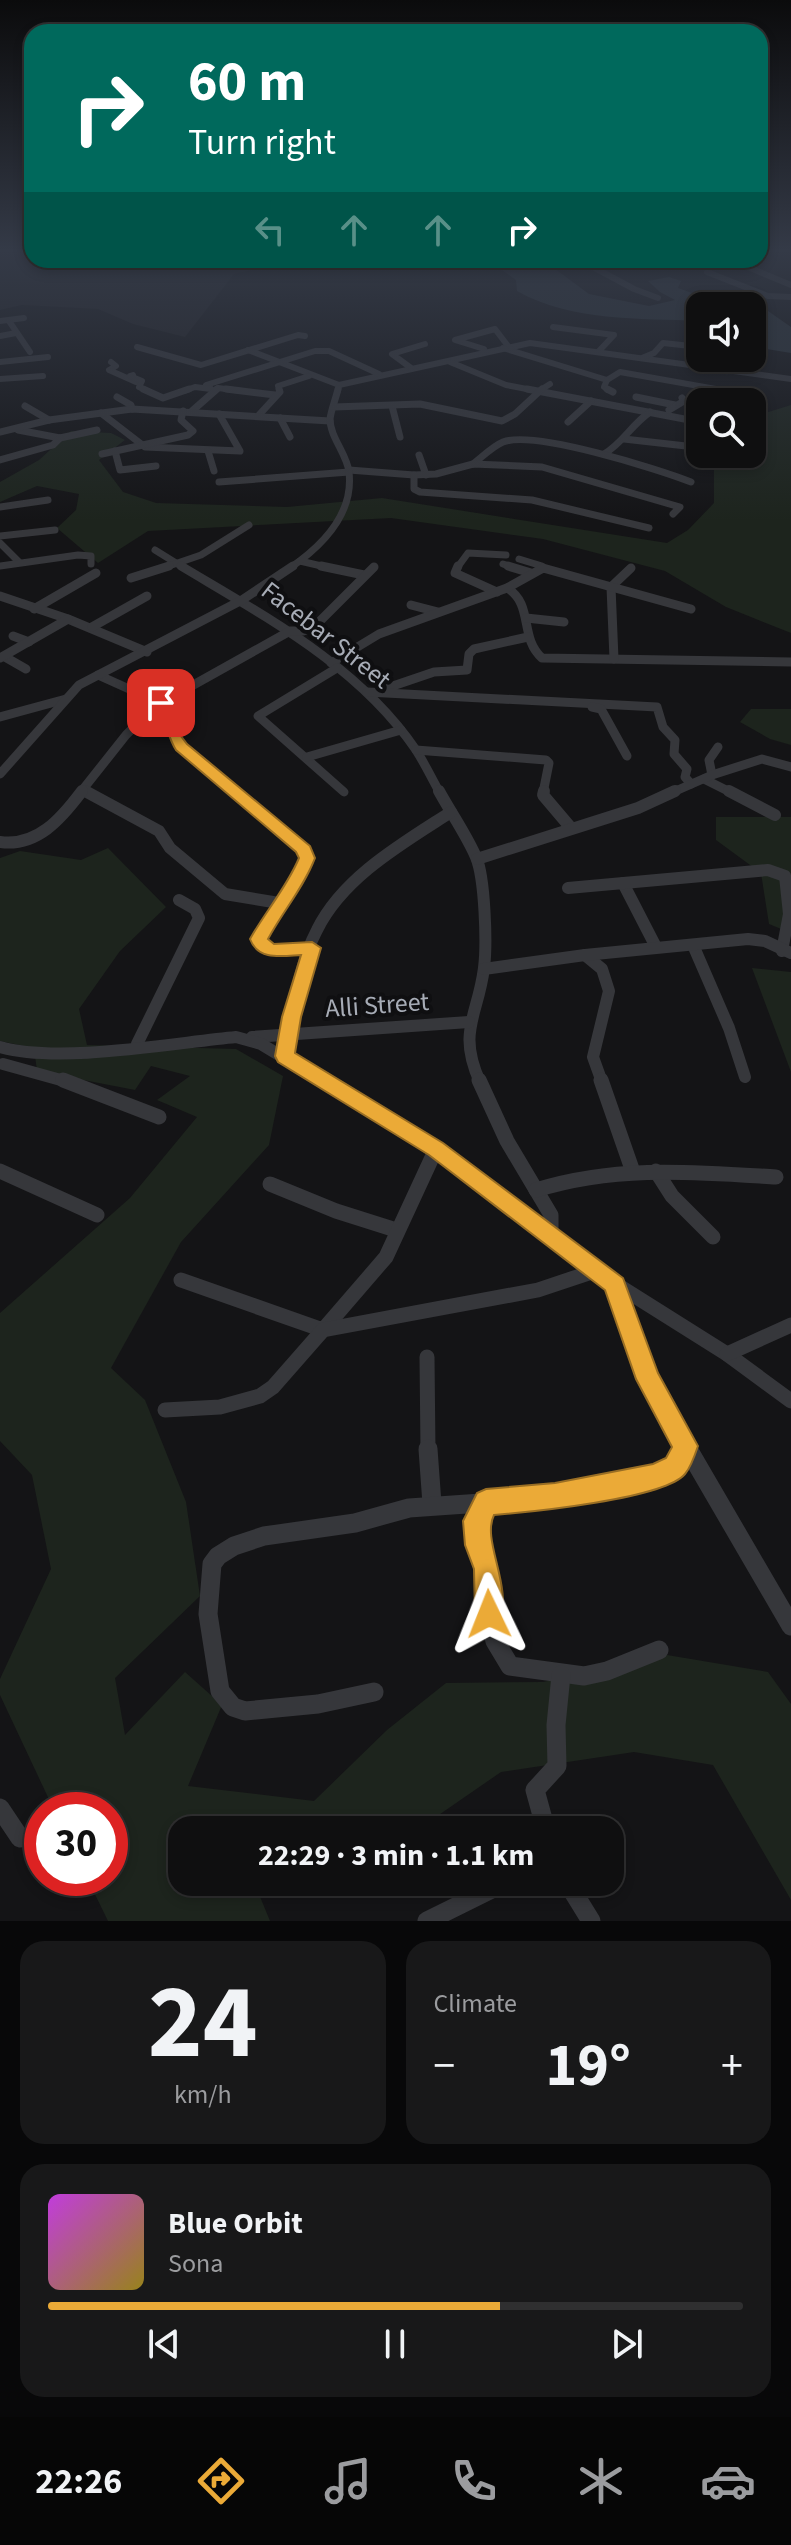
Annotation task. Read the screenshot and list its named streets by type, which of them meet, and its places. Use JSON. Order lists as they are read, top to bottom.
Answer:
{
  "streets": {
    "street": ["Facebar Street", "Alli Street"]
  },
  "crossings": [
    ["Facebar Street", "Alli Street"]
  ],
  "page": {
    "turn": ["60 m", "Turn right"],
    "limit": "30",
    "trip": "22:29 · 3 min · 1.1 km",
    "tile": [
      ["24", "km/h"],
      "Climate"
    ],
    "heat": ["−", "19°", "+"],
    "song": ["Blue Orbit", "Sona"],
    "tabs": "22:26"
  }
}
